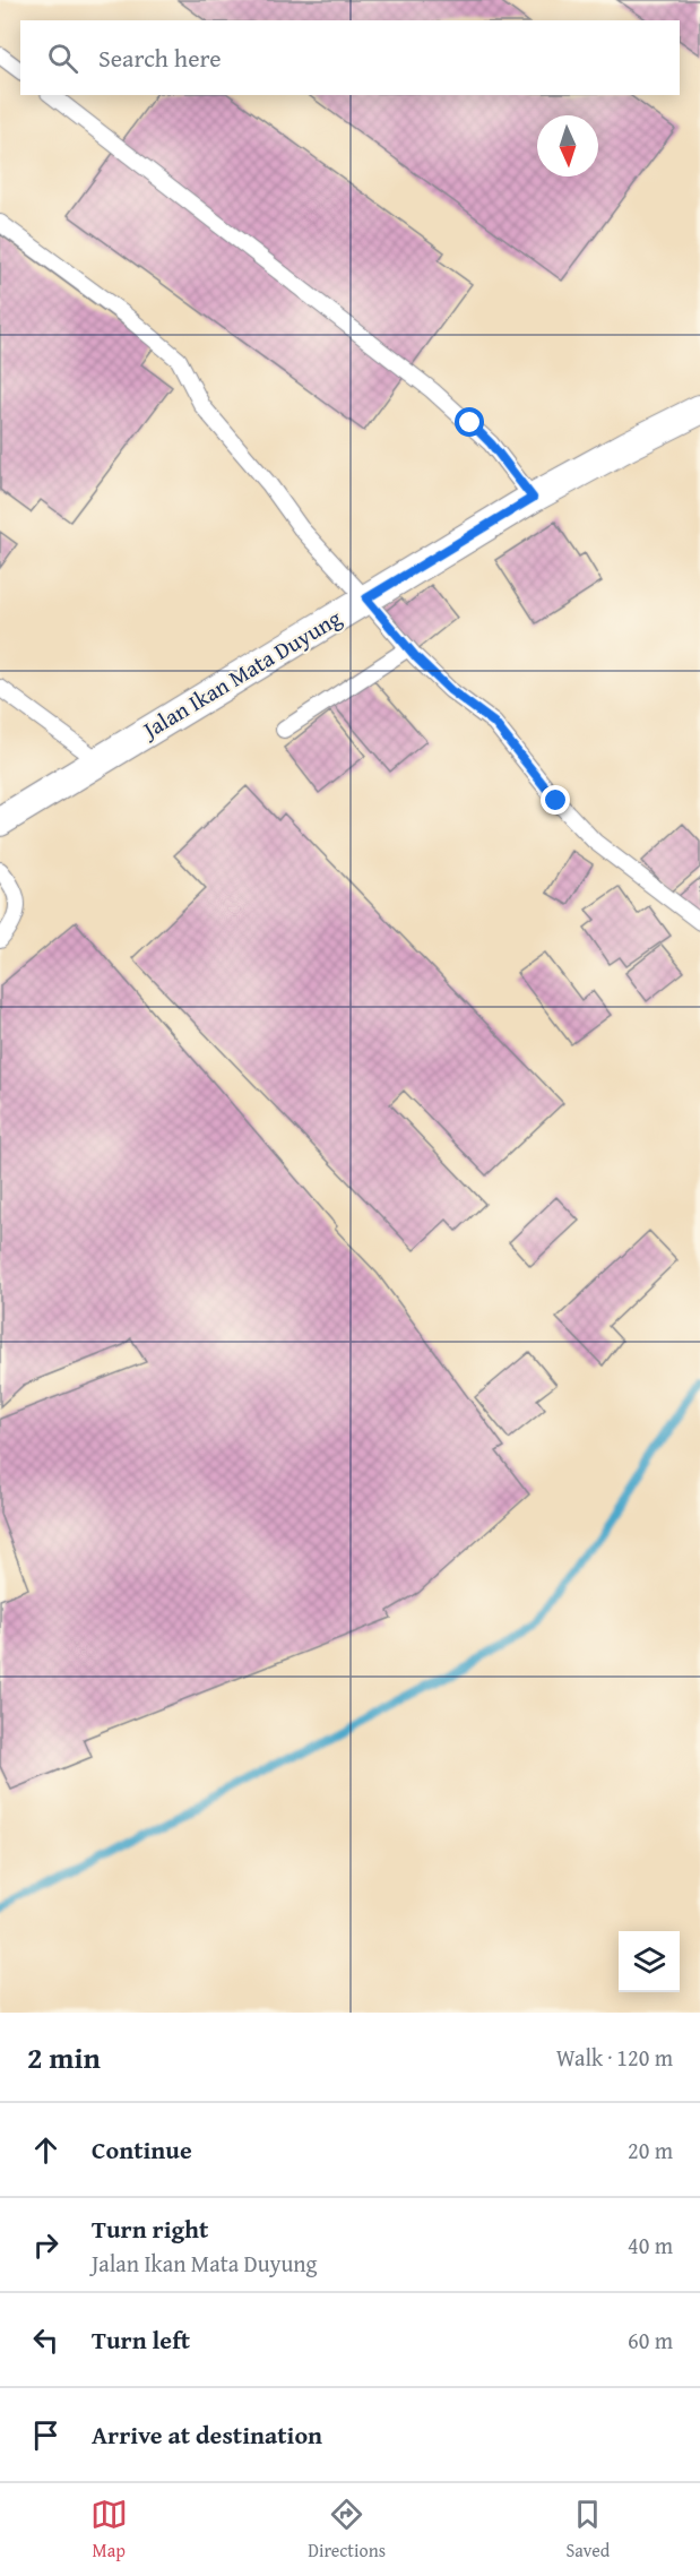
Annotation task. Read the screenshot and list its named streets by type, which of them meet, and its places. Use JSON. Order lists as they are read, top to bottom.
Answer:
{
  "streets": {
    "street": ["Jalan Ikan Mata Duyung"]
  },
  "north": "bottom",
  "page": {
    "search": "Search here",
    "heading": ["2 min", "Walk · 120 m"],
    "list": [
      ["Continue", "20 m"],
      ["Turn right", "Jalan Ikan Mata Duyung", "40 m"],
      ["Turn left", "60 m"],
      "Arrive at destination"
    ],
    "nav": ["Map", "Directions", "Saved"]
  }
}
